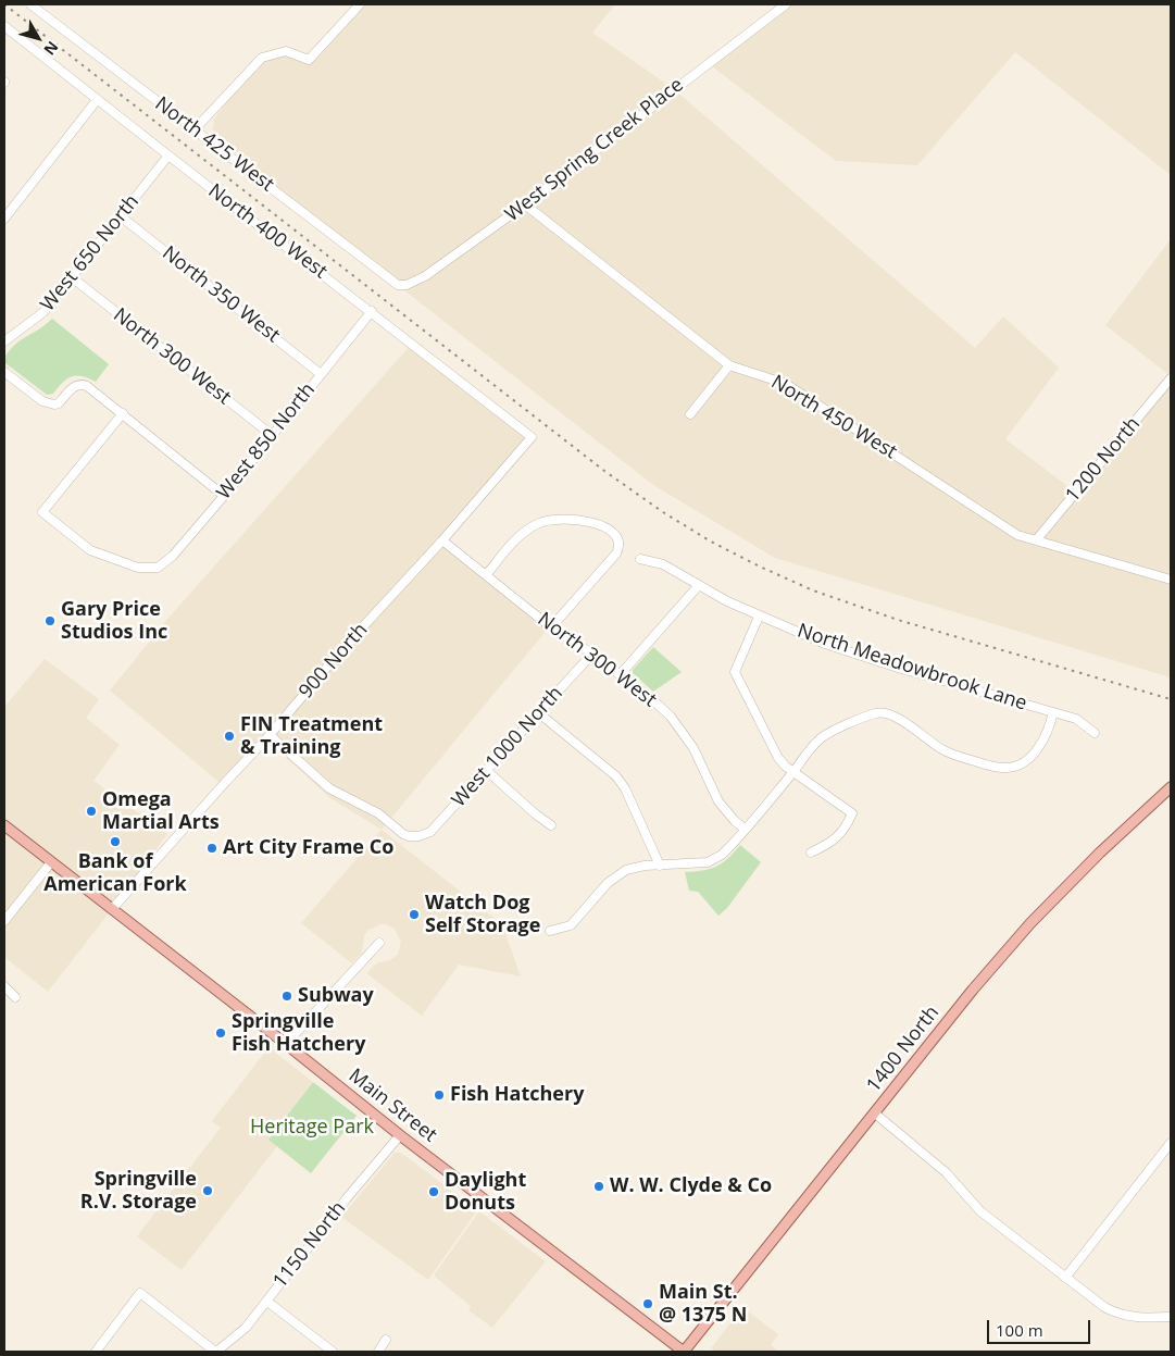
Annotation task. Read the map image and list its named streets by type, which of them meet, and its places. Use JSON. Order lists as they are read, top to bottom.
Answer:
{
  "streets": {
    "main road": ["1400 North", "Main Street"],
    "street": [
      "North 425 West",
      "West Spring Creek Place",
      "North 400 West",
      "West 650 North",
      "North 350 West",
      "North 300 West",
      "North 450 West",
      "West 850 North",
      "1200 North",
      "900 North",
      "North Meadowbrook Lane",
      "West 1000 North",
      "1150 North"
    ]
  },
  "crossings": [
    ["North 425 West", "West Spring Creek Place"],
    ["West Spring Creek Place", "North 450 West"],
    ["North 400 West", "West 650 North"],
    ["North 400 West", "West 850 North"],
    ["North 400 West", "900 North"],
    ["West 650 North", "North 350 West"],
    ["West 650 North", "North 300 West"],
    ["North 350 West", "West 850 North"],
    ["North 300 West", "West 850 North"],
    ["North 300 West", "900 North"],
    ["North 300 West", "West 1000 North"],
    ["North 450 West", "1200 North"],
    ["900 North", "West 1000 North"],
    ["900 North", "Main Street"],
    ["1400 North", "Main Street"],
    ["Main Street", "1150 North"]
  ],
  "parks": ["Heritage Park"],
  "places": [
    "Gary Price Studios Inc",
    "FIN Treatment & Training",
    "Omega Martial Arts",
    "Bank of American Fork",
    "Art City Frame Co",
    "Watch Dog Self Storage",
    "Subway",
    "Springville Fish Hatchery",
    "Fish Hatchery",
    "W. W. Clyde & Co",
    "Springville R.V. Storage",
    "Daylight Donuts",
    "Main St. @ 1375 N"
  ],
  "scale_bar": "100 m",
  "north": "bottom right"
}
